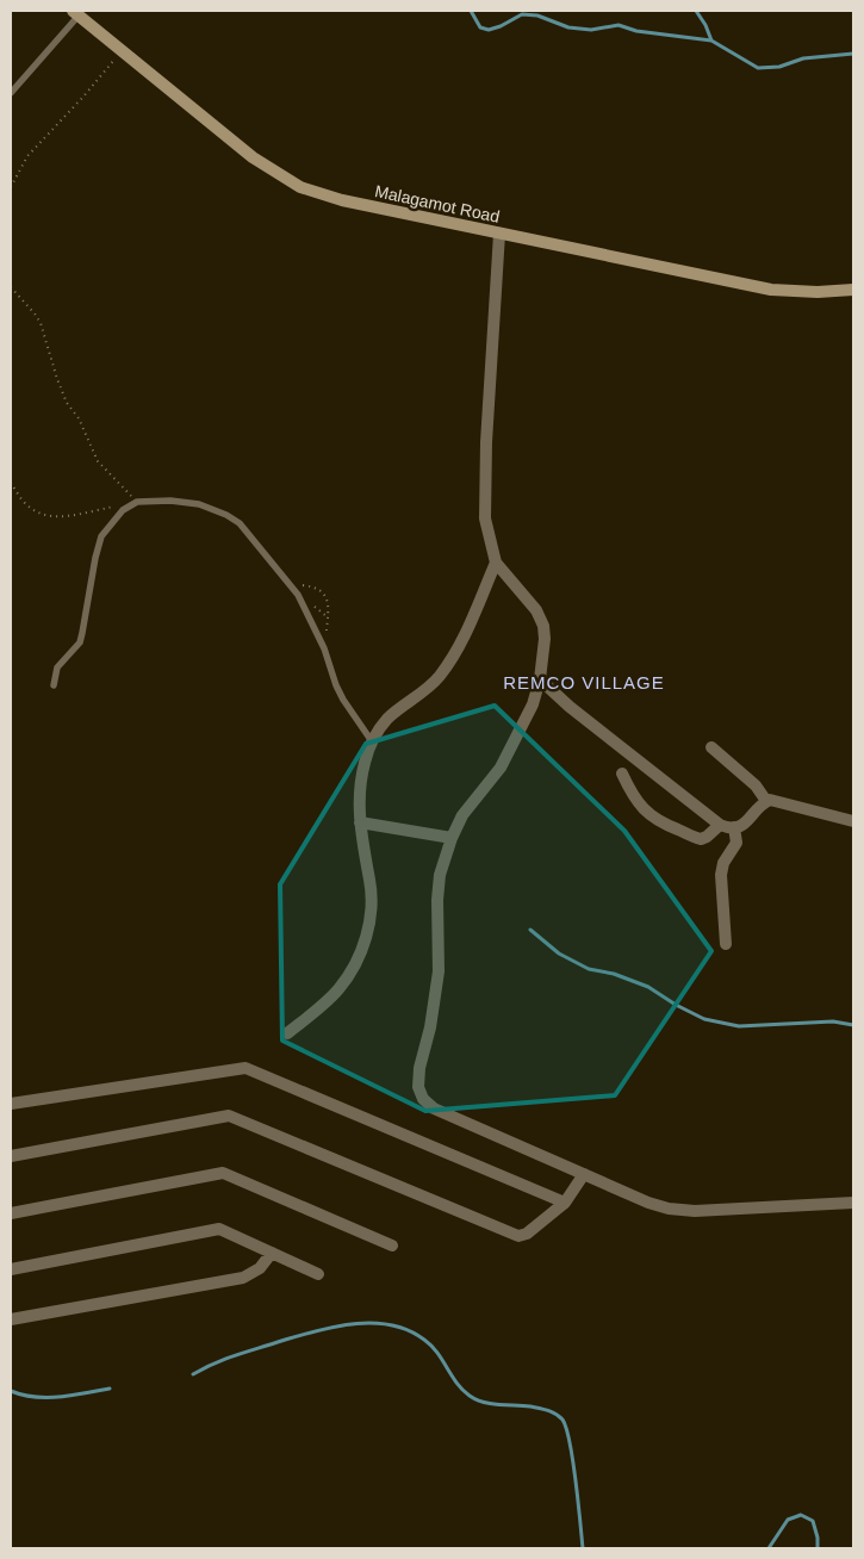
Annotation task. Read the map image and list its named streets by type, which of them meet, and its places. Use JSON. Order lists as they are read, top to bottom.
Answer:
{
  "streets": {
    "street": ["Malagamot Road"]
  },
  "districts": ["REMCO VILLAGE"]
}
